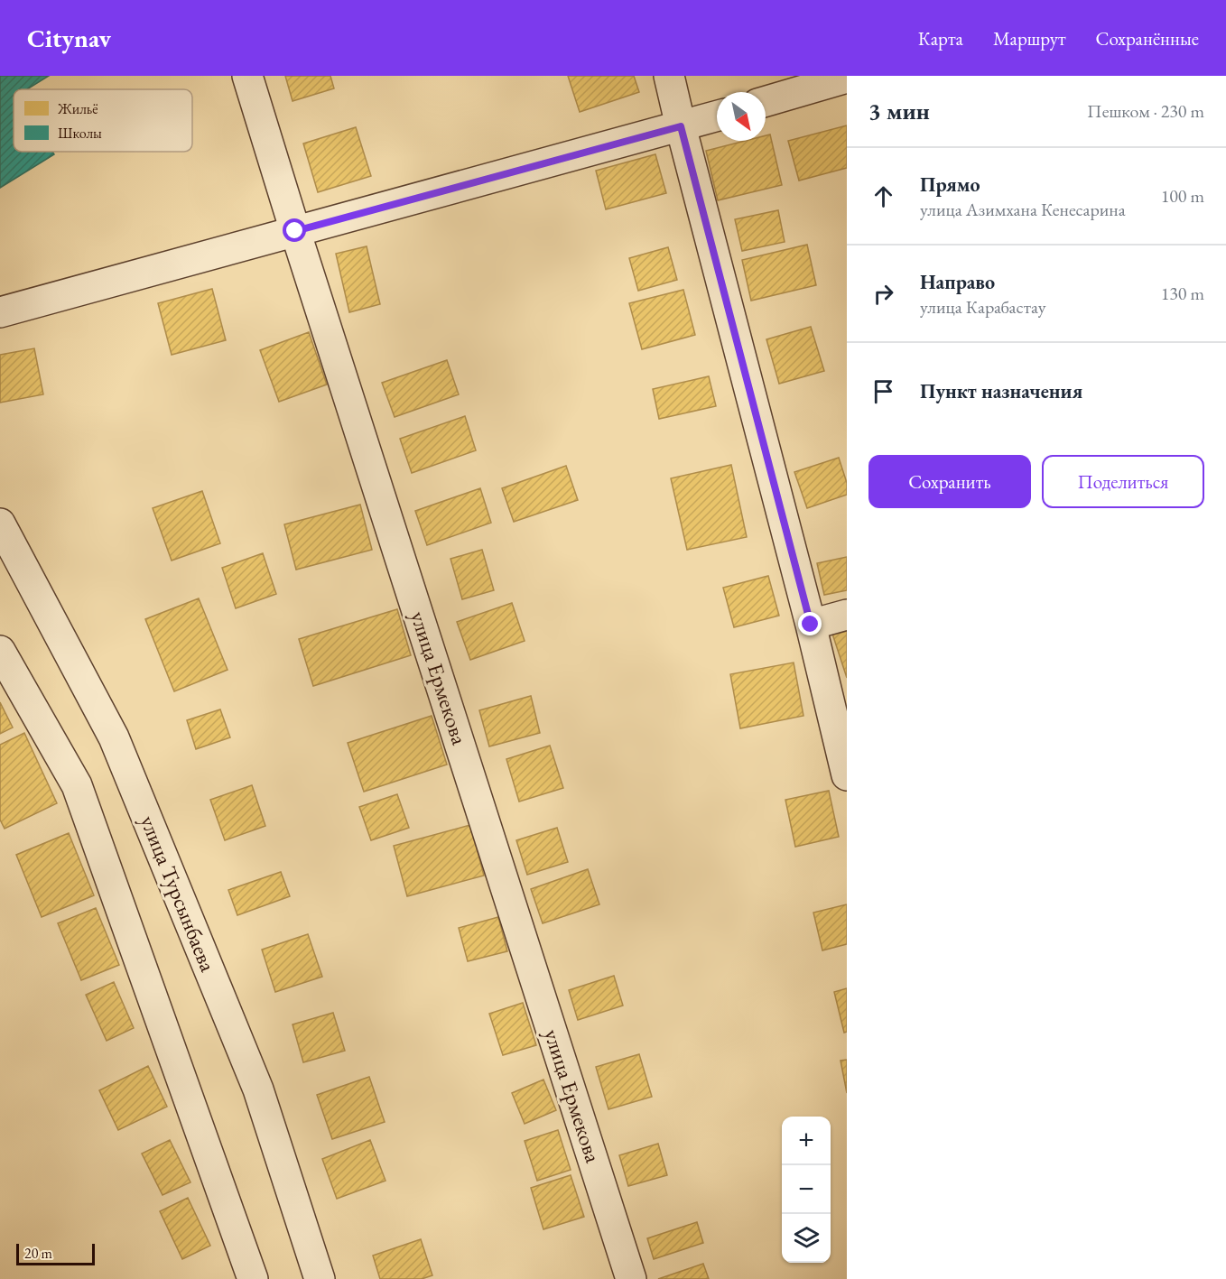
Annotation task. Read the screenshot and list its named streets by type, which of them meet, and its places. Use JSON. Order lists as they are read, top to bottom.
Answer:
{
  "streets": {
    "street": ["улица Ермекова", "улица Турсынбаева"]
  },
  "legend": ["Жильё", "Школы"],
  "scale_bar": "20 m",
  "north": "bottom right",
  "page": {
    "header": "Citynav",
    "nav": ["Карта", "Маршрут", "Сохранённые"],
    "heading": ["3 мин", "Пешком · 230 m"],
    "list": [
      ["Прямо", "улица Азимхана Кенесарина", "100 m"],
      ["Направо", "улица Карабастау", "130 m"],
      "Пункт назначения"
    ],
    "buttons": ["Сохранить", "Поделиться"],
    "map_buttons": ["+", "−"],
    "scale": "20 m"
  }
}
